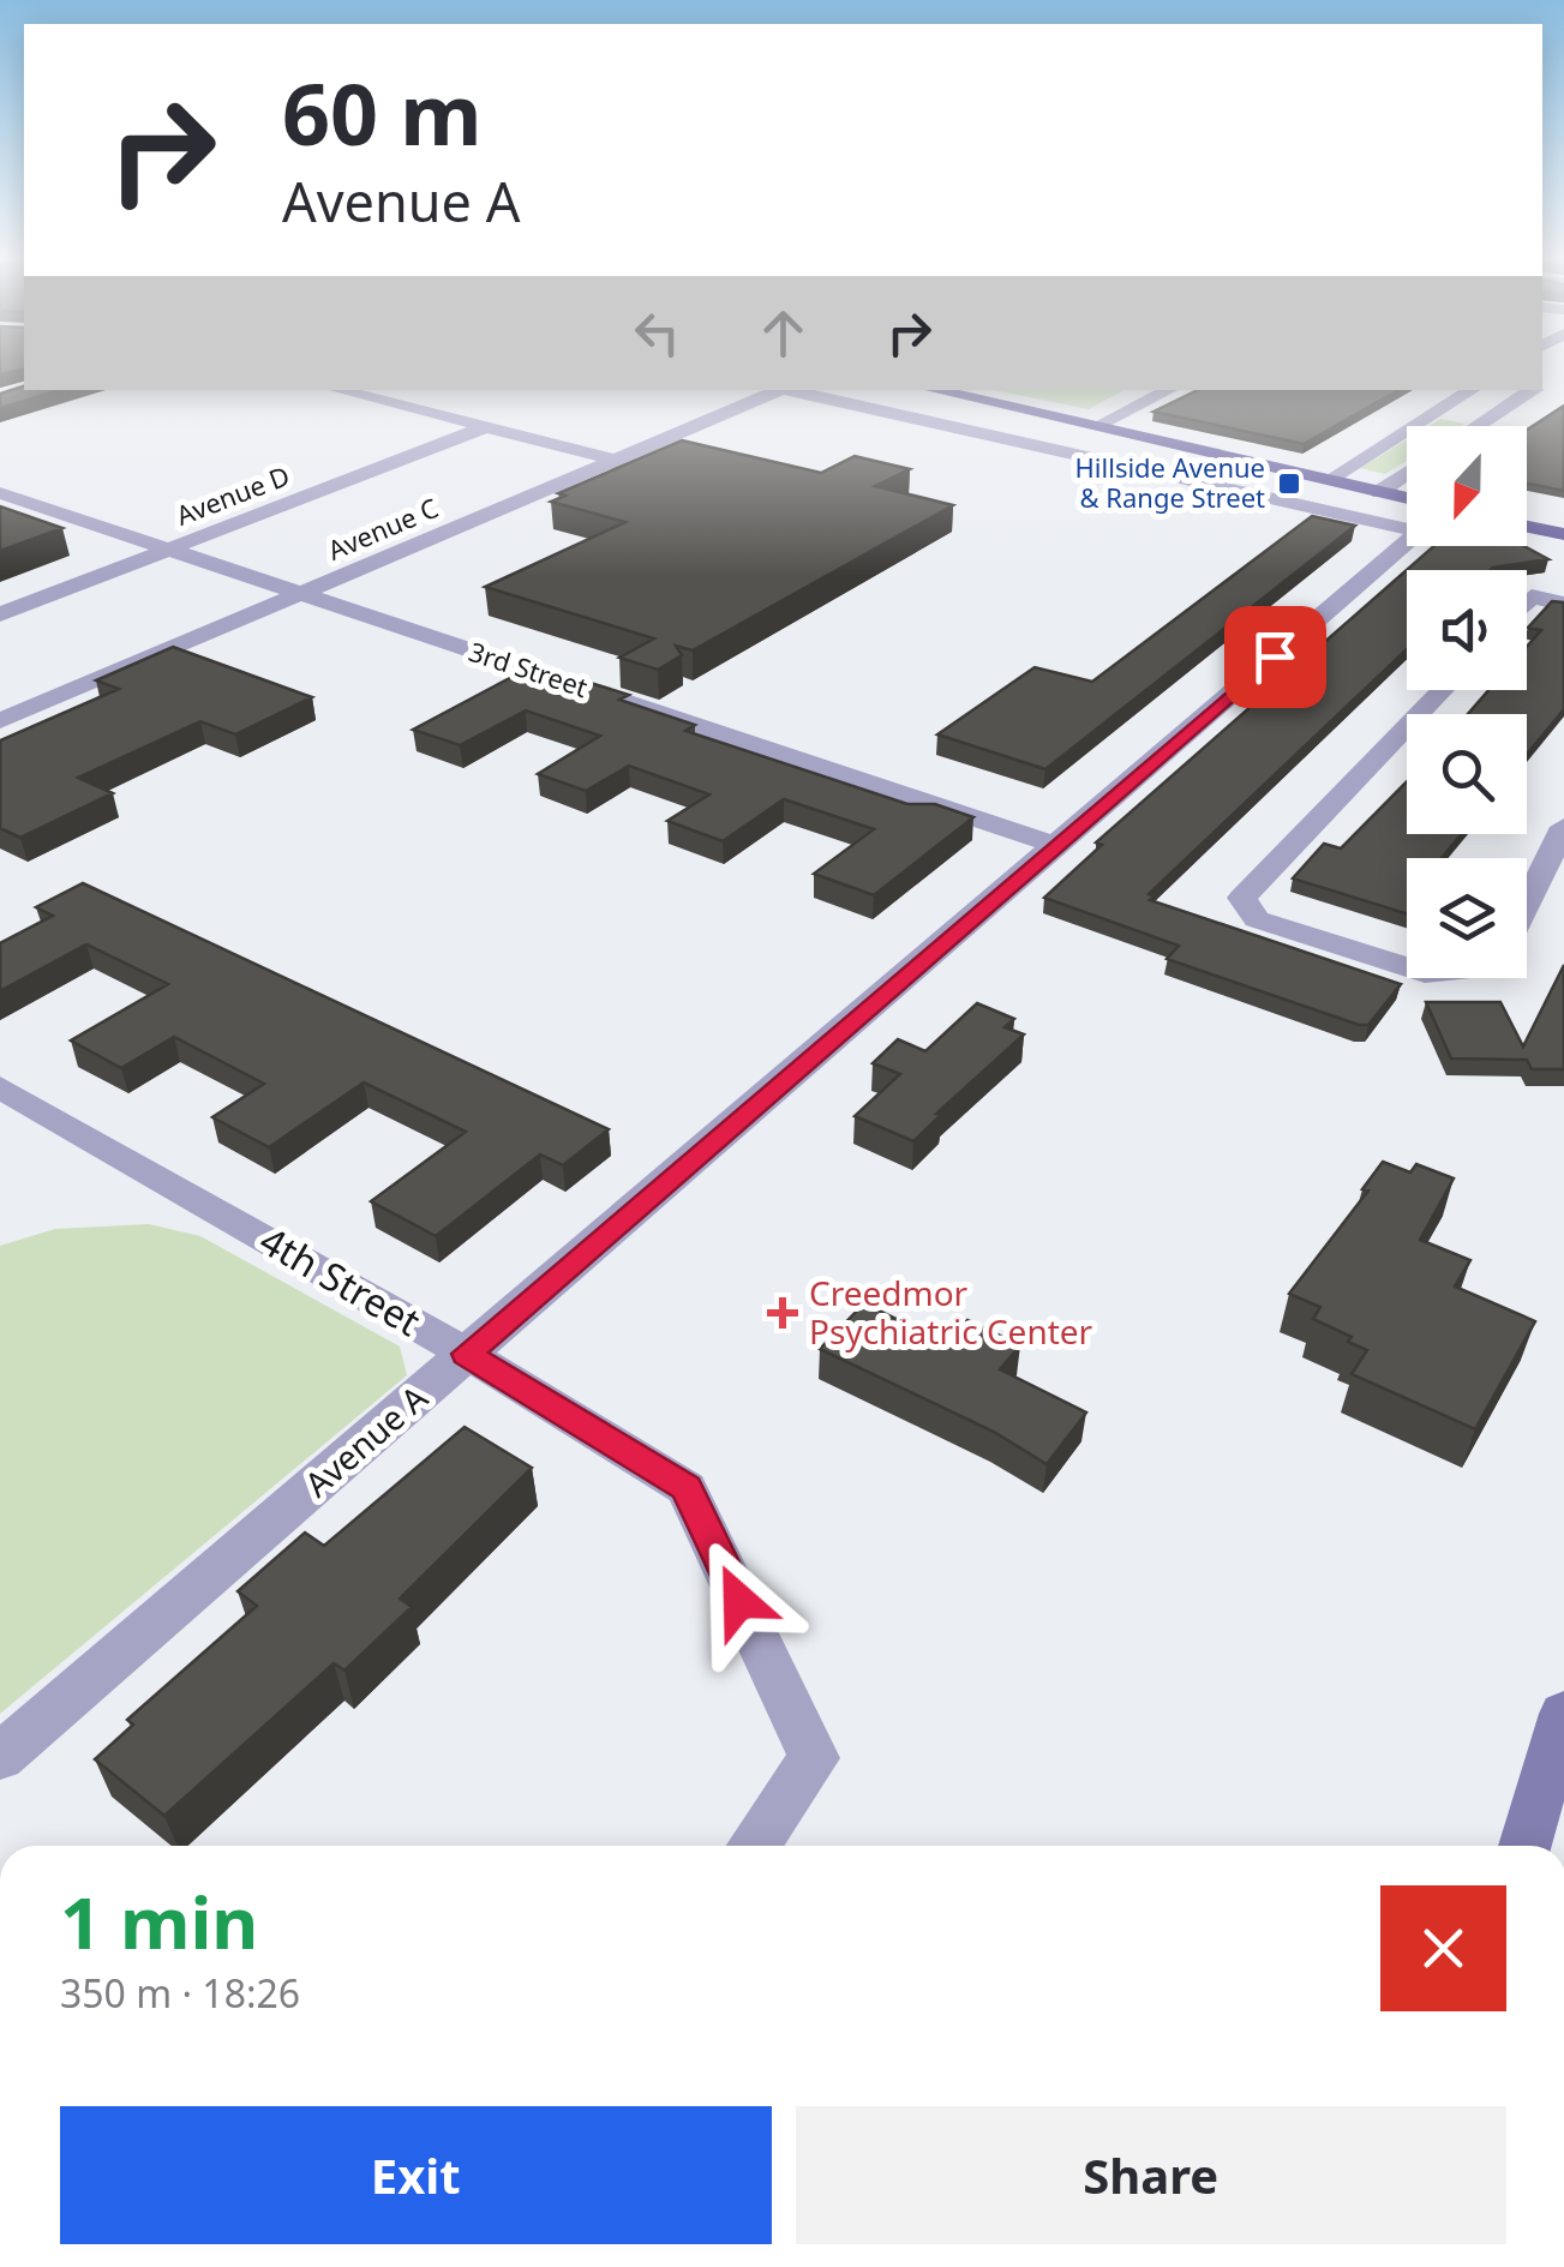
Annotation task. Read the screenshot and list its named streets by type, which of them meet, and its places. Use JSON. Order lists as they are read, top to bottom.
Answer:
{
  "streets": {
    "street": [
      "Avenue D",
      "Avenue C",
      "3rd Street",
      "4th Street",
      "Avenue A"
    ]
  },
  "crossings": [
    ["Avenue D", "3rd Street"],
    ["Avenue C", "3rd Street"],
    ["3rd Street", "Avenue A"],
    ["4th Street", "Avenue A"]
  ],
  "places": {
    "transit": ["Hillside Avenue & Range Street"],
    "health": ["Creedmor Psychiatric Center"]
  },
  "north": "bottom",
  "page": {
    "turn": ["60 m", "Avenue A"],
    "heading": ["1 min", "350 m · 18:26"],
    "buttons": ["Exit", "Share"]
  }
}
